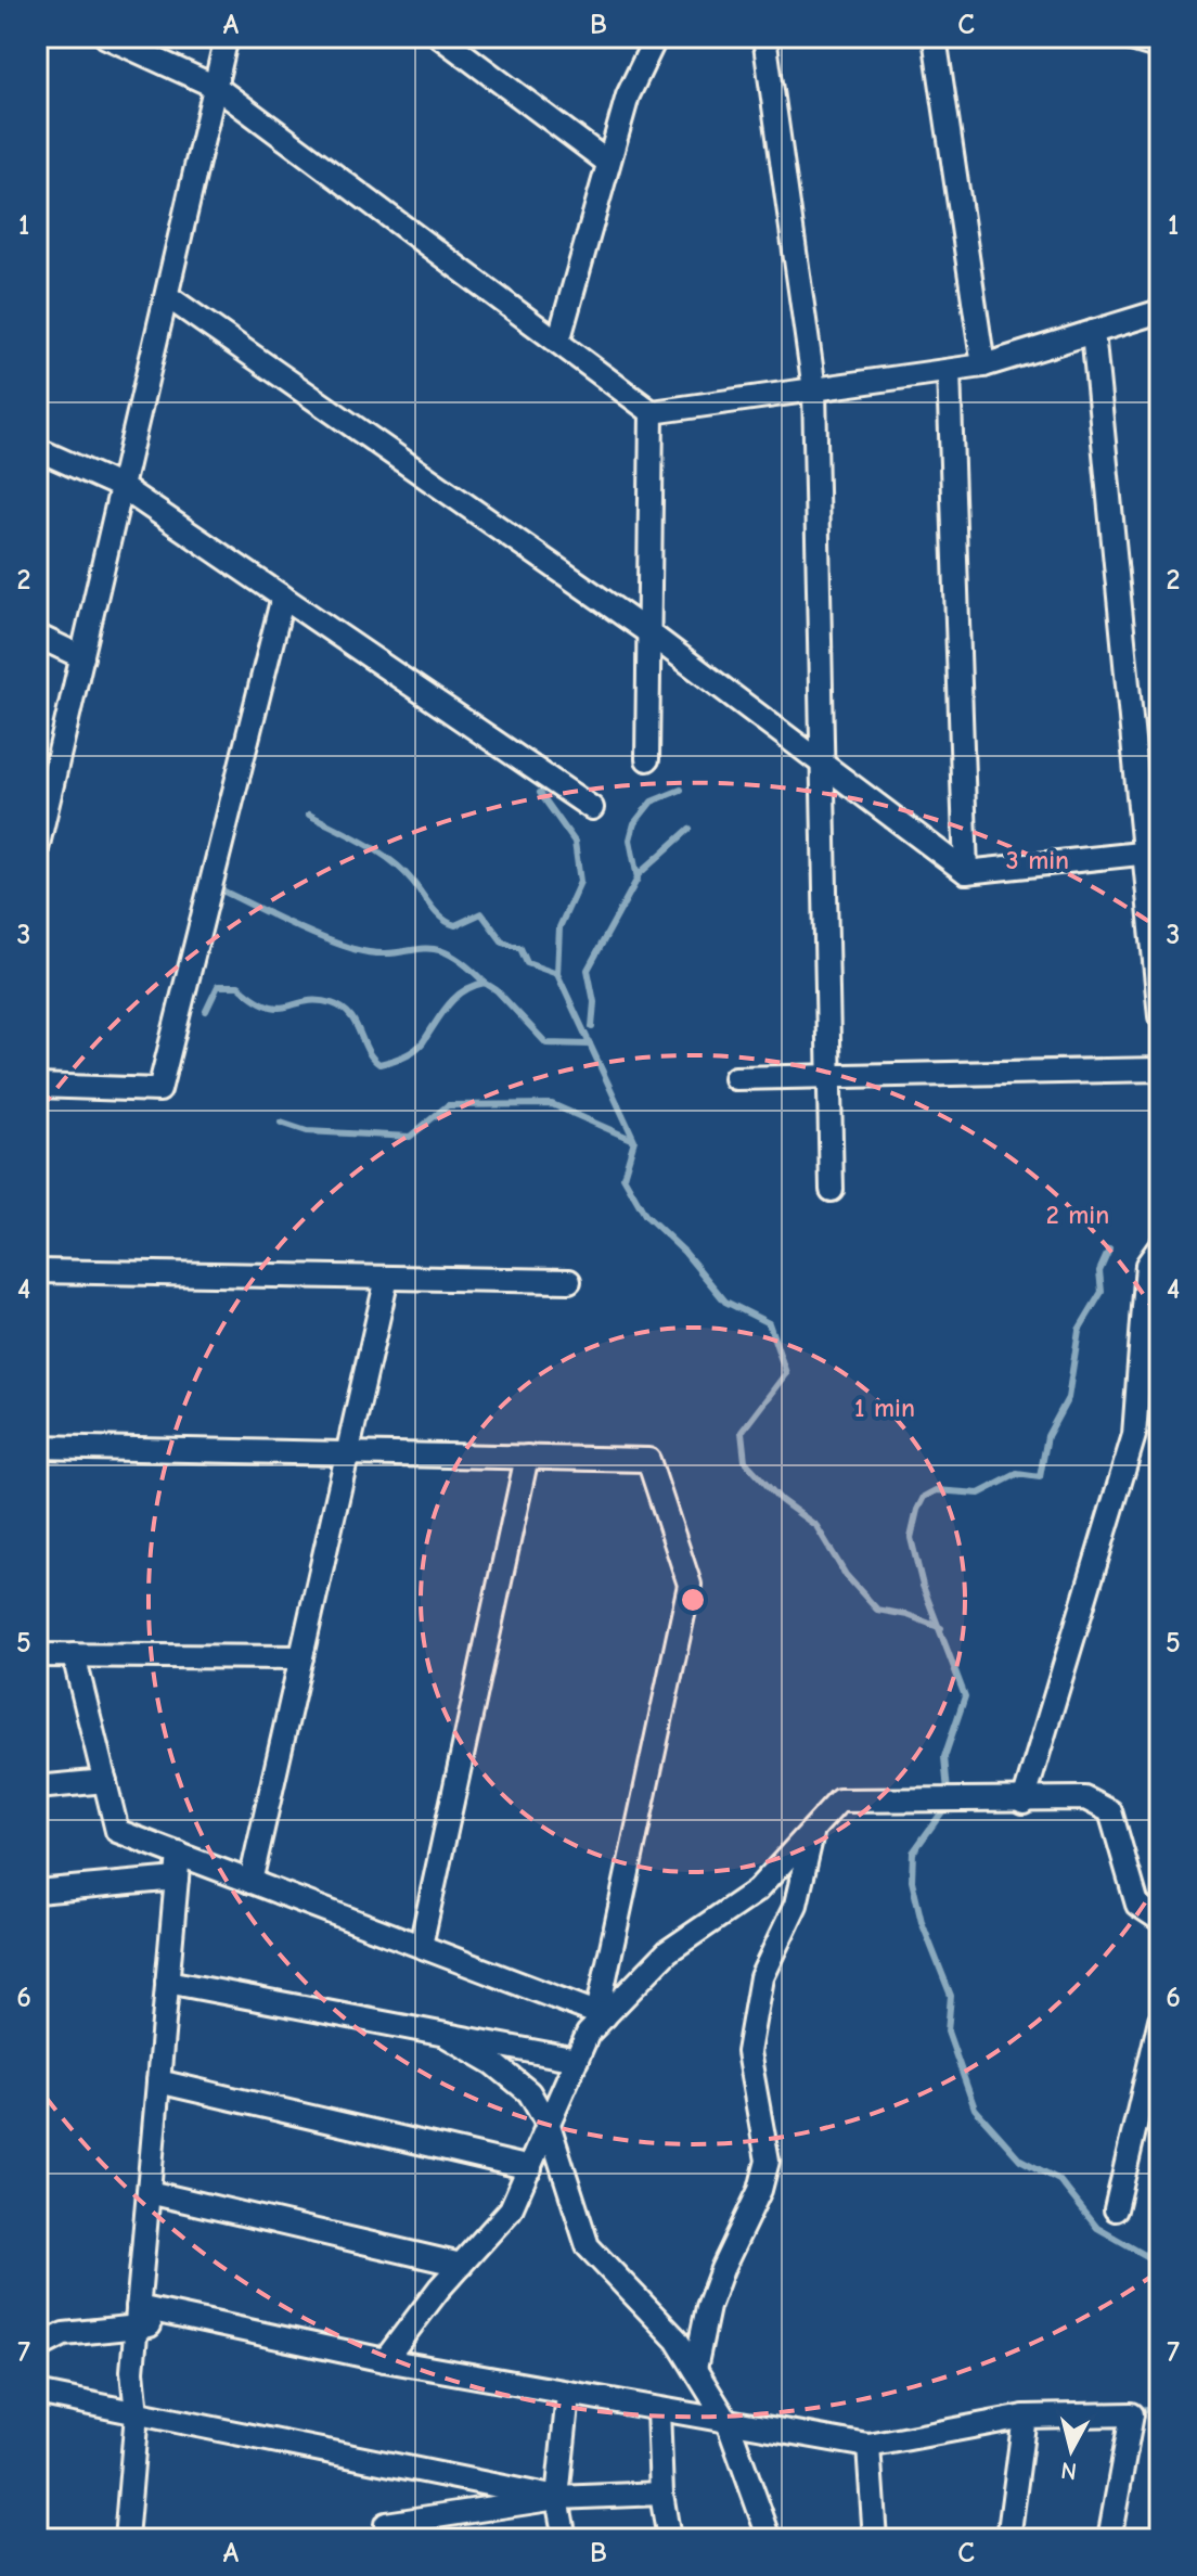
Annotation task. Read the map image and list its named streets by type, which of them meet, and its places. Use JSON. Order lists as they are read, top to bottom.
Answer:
{
  "north": "bottom",
  "grid": {
    "columns": ["A", "B", "C"],
    "rows": [
      "1",
      "2",
      "3",
      "4",
      "5",
      "6",
      "7"
    ]
  },
  "rings": ["3 min", "2 min", "1 min"]
}
